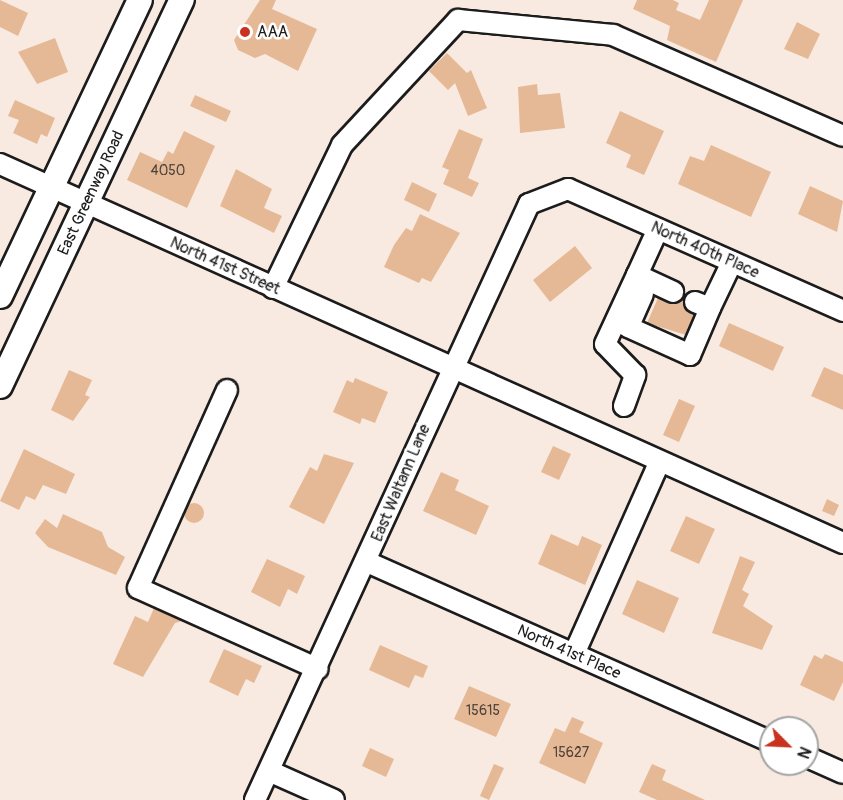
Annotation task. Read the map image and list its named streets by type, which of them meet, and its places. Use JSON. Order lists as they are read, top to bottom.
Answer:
{
  "streets": {
    "main road": ["East Greenway Road"],
    "street": [
      "North 40th Place",
      "North 41st Street",
      "East Waltann Lane",
      "North 41st Place"
    ]
  },
  "crossings": [
    ["East Greenway Road", "North 41st Street"],
    ["North 40th Place", "East Waltann Lane"],
    ["North 41st Street", "East Waltann Lane"],
    ["East Waltann Lane", "North 41st Place"]
  ],
  "places": ["AAA"],
  "house_numbers": ["4050", "15615", "15627"],
  "north": "bottom right"
}
